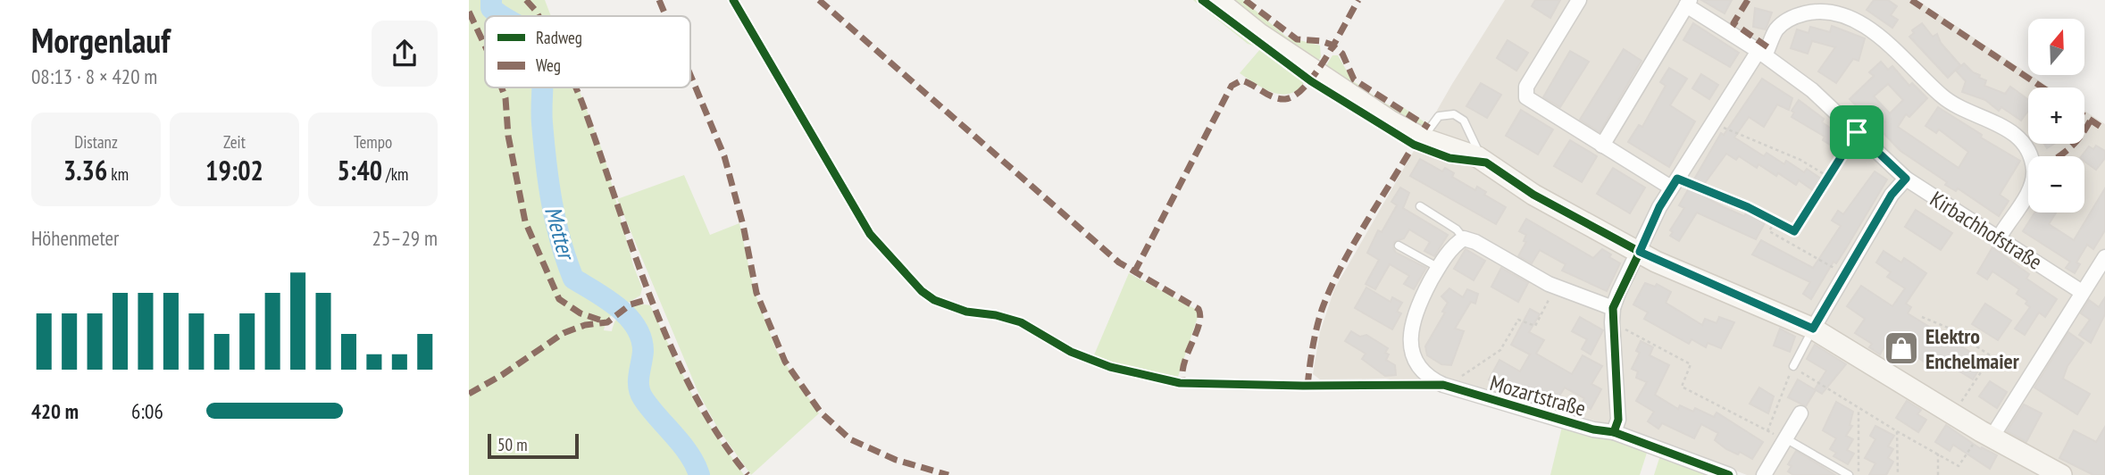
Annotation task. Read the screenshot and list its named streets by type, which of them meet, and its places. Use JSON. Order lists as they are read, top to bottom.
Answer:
{
  "streets": {
    "street": ["Kirbachhofstraße", "Mozartstraße"]
  },
  "water": ["Metter"],
  "places": {
    "shop": ["Elektro Enchelmaier"]
  },
  "legend": ["Radweg", "Weg"],
  "scale_bar": "50 m",
  "north": "top",
  "page": {
    "heading": ["Morgenlauf", "08:13 · 8 × 420 m"],
    "map_buttons": ["+", "−"],
    "stats": [
      ["Distanz", "3.36 km"],
      ["Zeit", "19:02"],
      ["Tempo", "5:40 /km"]
    ],
    "chart": ["Höhenmeter", "25–29 m"],
    "list": [
      {
        "name": "420 m",
        "note": "6:06"
      }
    ],
    "scale": "50 m"
  }
}
